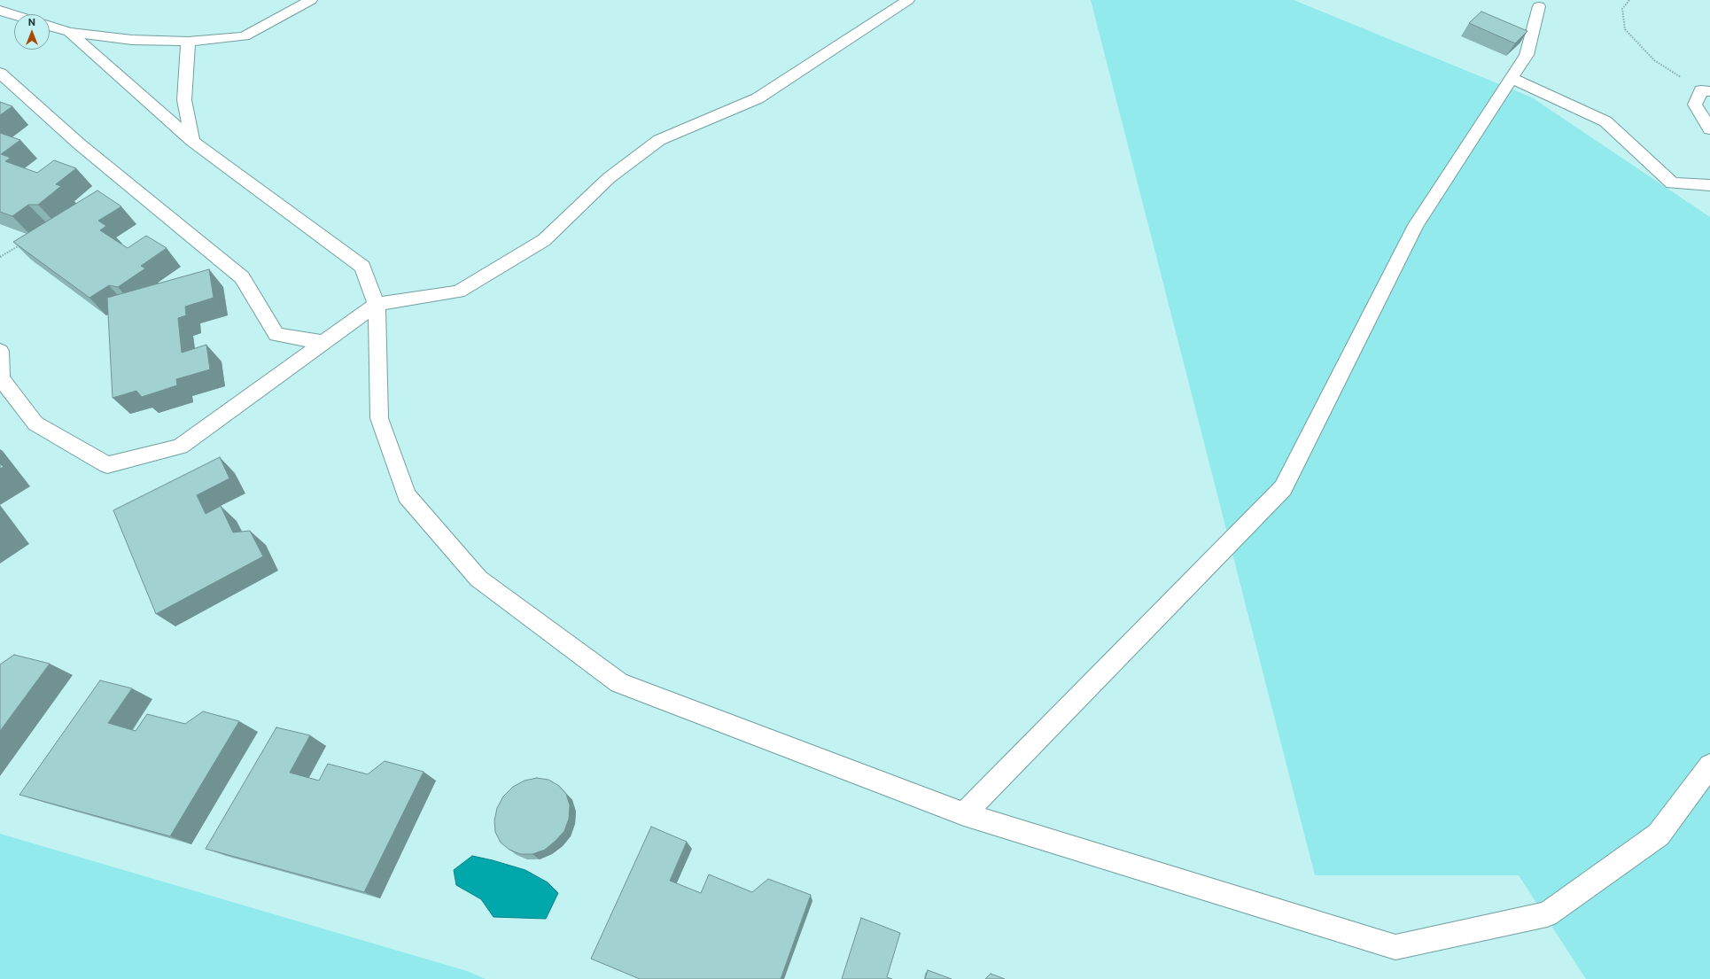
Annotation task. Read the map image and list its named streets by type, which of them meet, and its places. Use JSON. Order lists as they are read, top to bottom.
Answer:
{
  "north": "top"
}
